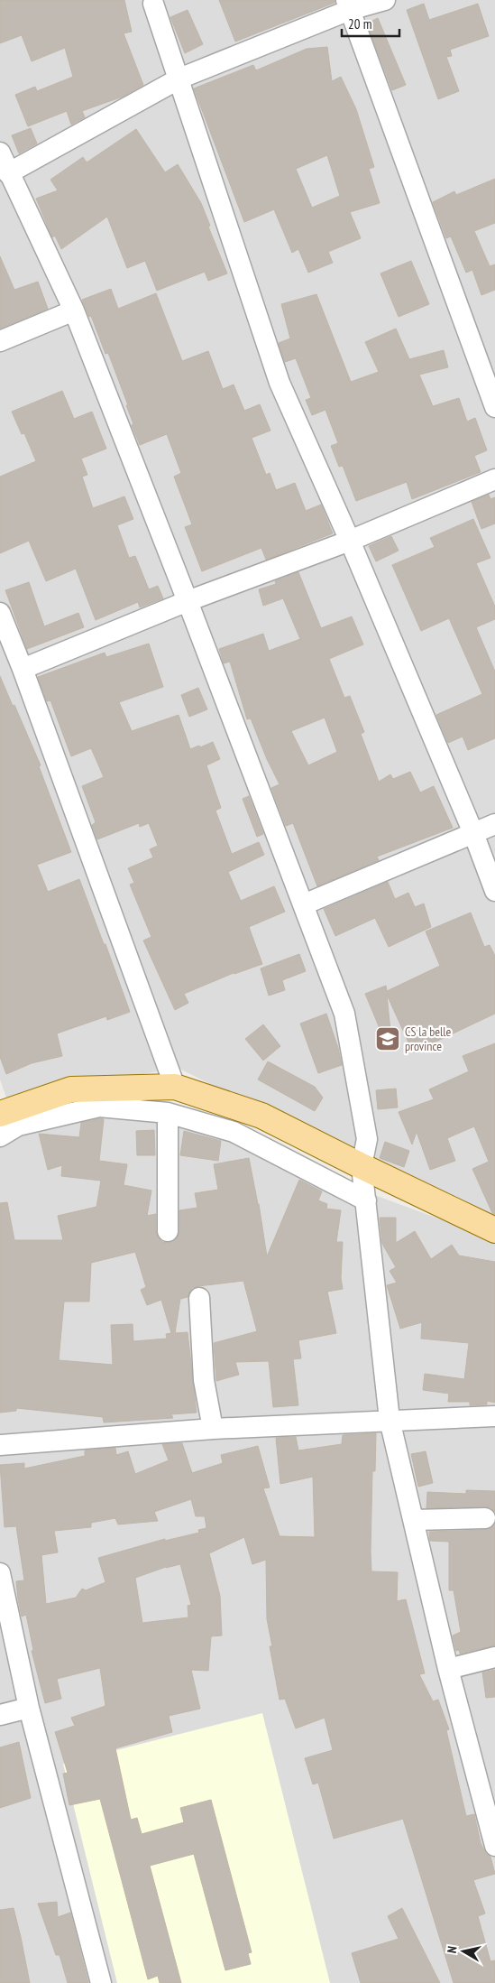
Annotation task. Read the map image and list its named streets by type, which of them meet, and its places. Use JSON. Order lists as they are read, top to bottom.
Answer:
{
  "places": {
    "school or university": ["CS la belle province"]
  },
  "scale_bar": "20 m",
  "north": "left"
}
